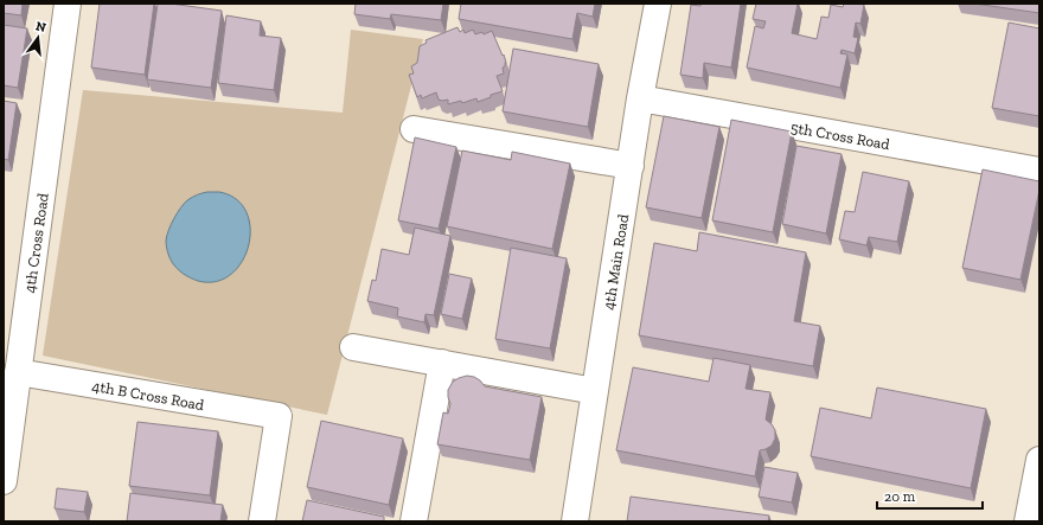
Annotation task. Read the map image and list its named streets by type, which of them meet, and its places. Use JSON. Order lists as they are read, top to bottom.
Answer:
{
  "streets": {
    "street": [
      "5th Cross Road",
      "4th Cross Road",
      "4th Main Road",
      "4th B Cross Road"
    ]
  },
  "crossings": [
    ["5th Cross Road", "4th Main Road"],
    ["4th Cross Road", "4th B Cross Road"]
  ],
  "scale_bar": "20 m",
  "north": "top"
}
